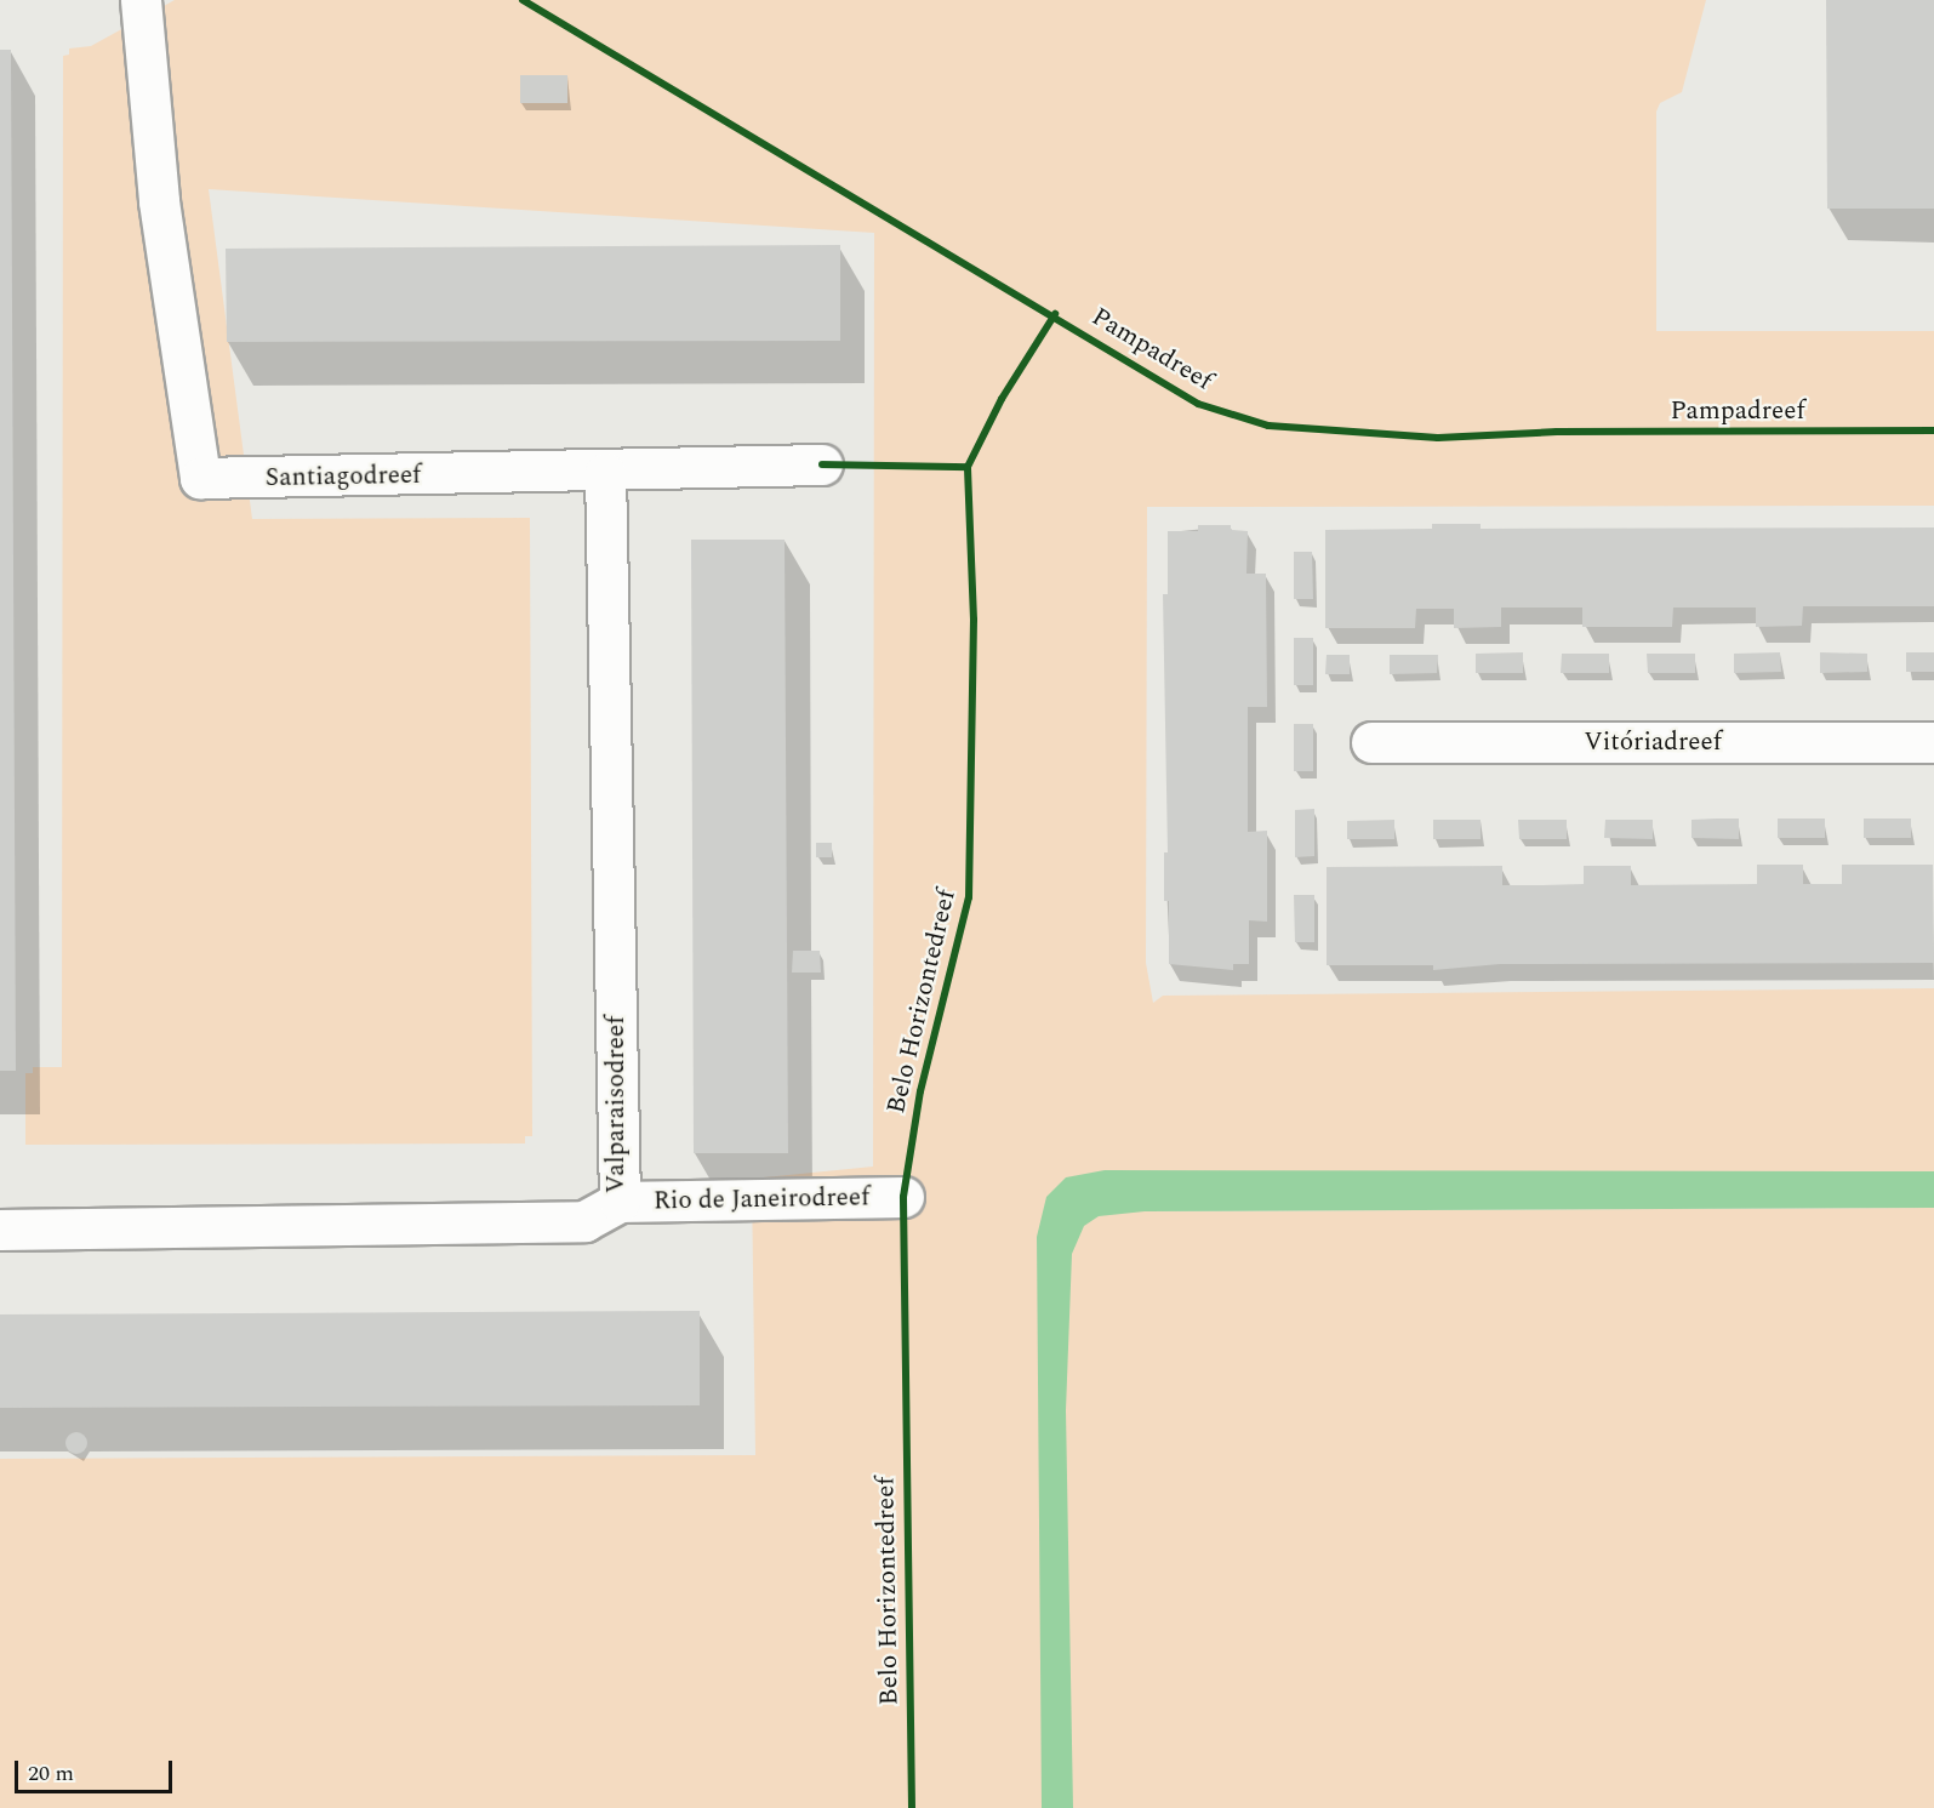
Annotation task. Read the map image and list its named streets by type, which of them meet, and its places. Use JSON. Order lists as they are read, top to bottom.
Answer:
{
  "streets": {
    "street": [
      "Santiagodreef",
      "Vitóriadreef",
      "Valparaisodreef",
      "Rio de Janeirodreef"
    ],
    "cycle path": ["Pampadreef", "Belo Horizontedreef"]
  },
  "crossings": [
    ["Santiagodreef", "Valparaisodreef"],
    ["Valparaisodreef", "Rio de Janeirodreef"]
  ],
  "scale_bar": "20 m"
}
